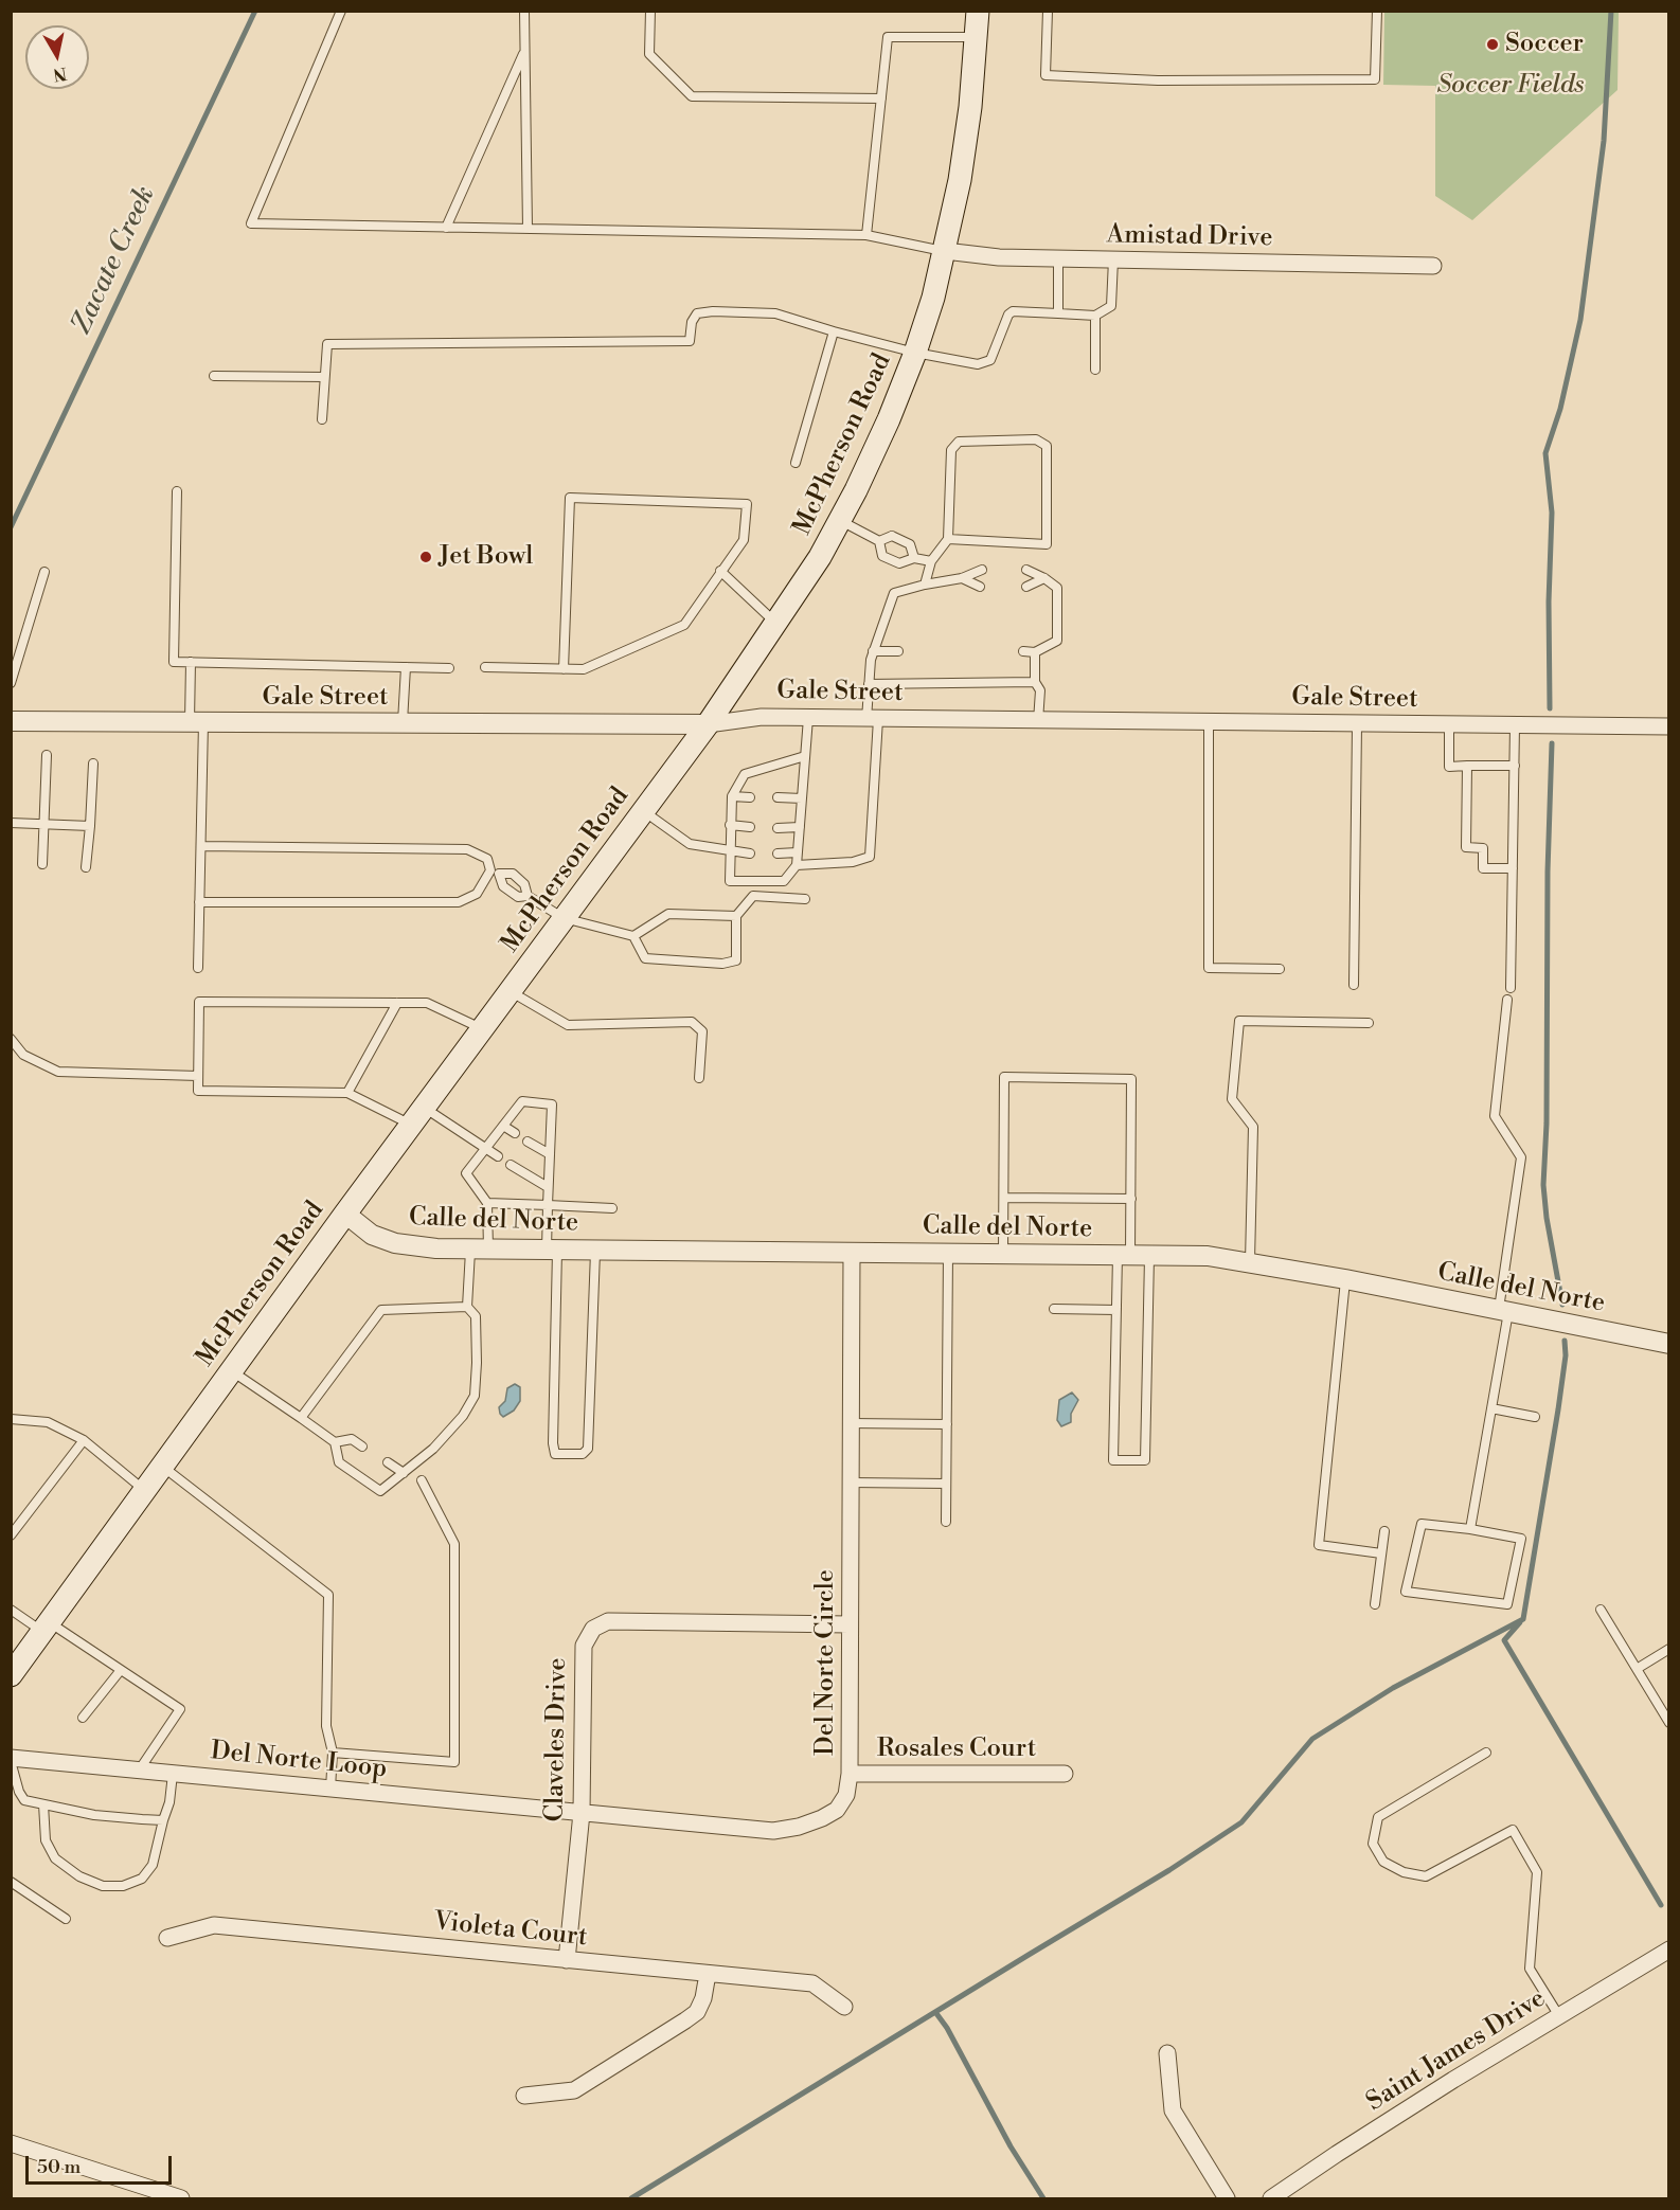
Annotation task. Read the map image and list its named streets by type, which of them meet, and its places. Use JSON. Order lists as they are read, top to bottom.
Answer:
{
  "streets": {
    "main road": ["McPherson Road"],
    "street": [
      "Amistad Drive",
      "Gale Street",
      "Calle del Norte",
      "Del Norte Circle",
      "Claveles Drive",
      "Rosales Court",
      "Del Norte Loop",
      "Violeta Court",
      "Saint James Drive"
    ]
  },
  "crossings": [
    ["Amistad Drive", "McPherson Road"],
    ["McPherson Road", "Gale Street"],
    ["McPherson Road", "Calle del Norte"],
    ["Calle del Norte", "Del Norte Circle"],
    ["Del Norte Circle", "Claveles Drive"],
    ["Del Norte Circle", "Rosales Court"],
    ["Del Norte Circle", "Del Norte Loop"],
    ["Claveles Drive", "Del Norte Loop"],
    ["Claveles Drive", "Violeta Court"]
  ],
  "water": ["Zacate Creek"],
  "parks": ["Soccer Fields"],
  "places": ["Soccer", "Jet Bowl"],
  "scale_bar": "50 m",
  "north": "bottom"
}
